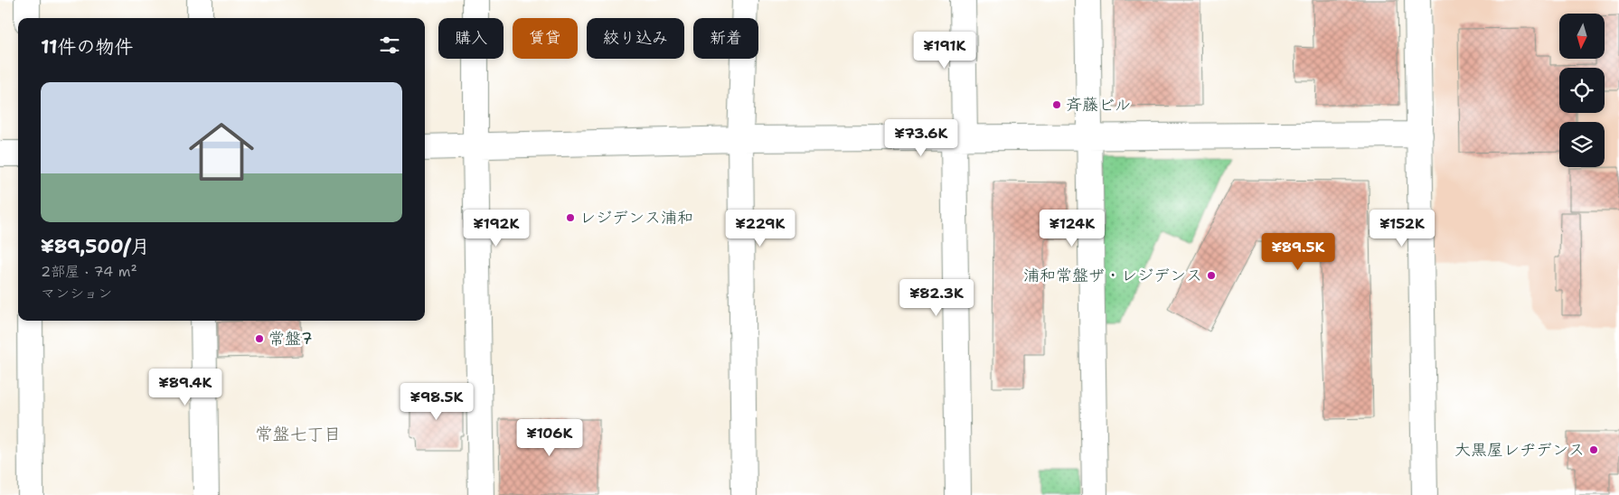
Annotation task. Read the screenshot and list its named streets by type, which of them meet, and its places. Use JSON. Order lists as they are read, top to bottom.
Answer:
{
  "districts": ["常盤七丁目"],
  "places": [
    "斉藤ビル",
    "レジデンス浦和",
    "浦和常盤ザ・レジデンス",
    "常盤7",
    "大黒屋レヂデンス"
  ],
  "north": "bottom",
  "page": {
    "chip": [
      "購入",
      "賃貸",
      "絞り込み",
      "新着"
    ],
    "heading": "11件の物件",
    "price": [
      "¥191K",
      "¥73.6K",
      "¥192K",
      "¥229K",
      "¥124K",
      "¥152K",
      "¥89.5K",
      "¥82.3K",
      "¥89.4K",
      "¥98.5K",
      "¥106K"
    ],
    "list": [
      {
        "name": "¥89,500/月",
        "note": "2部屋 · 74 m² · マンション"
      }
    ]
  }
}
